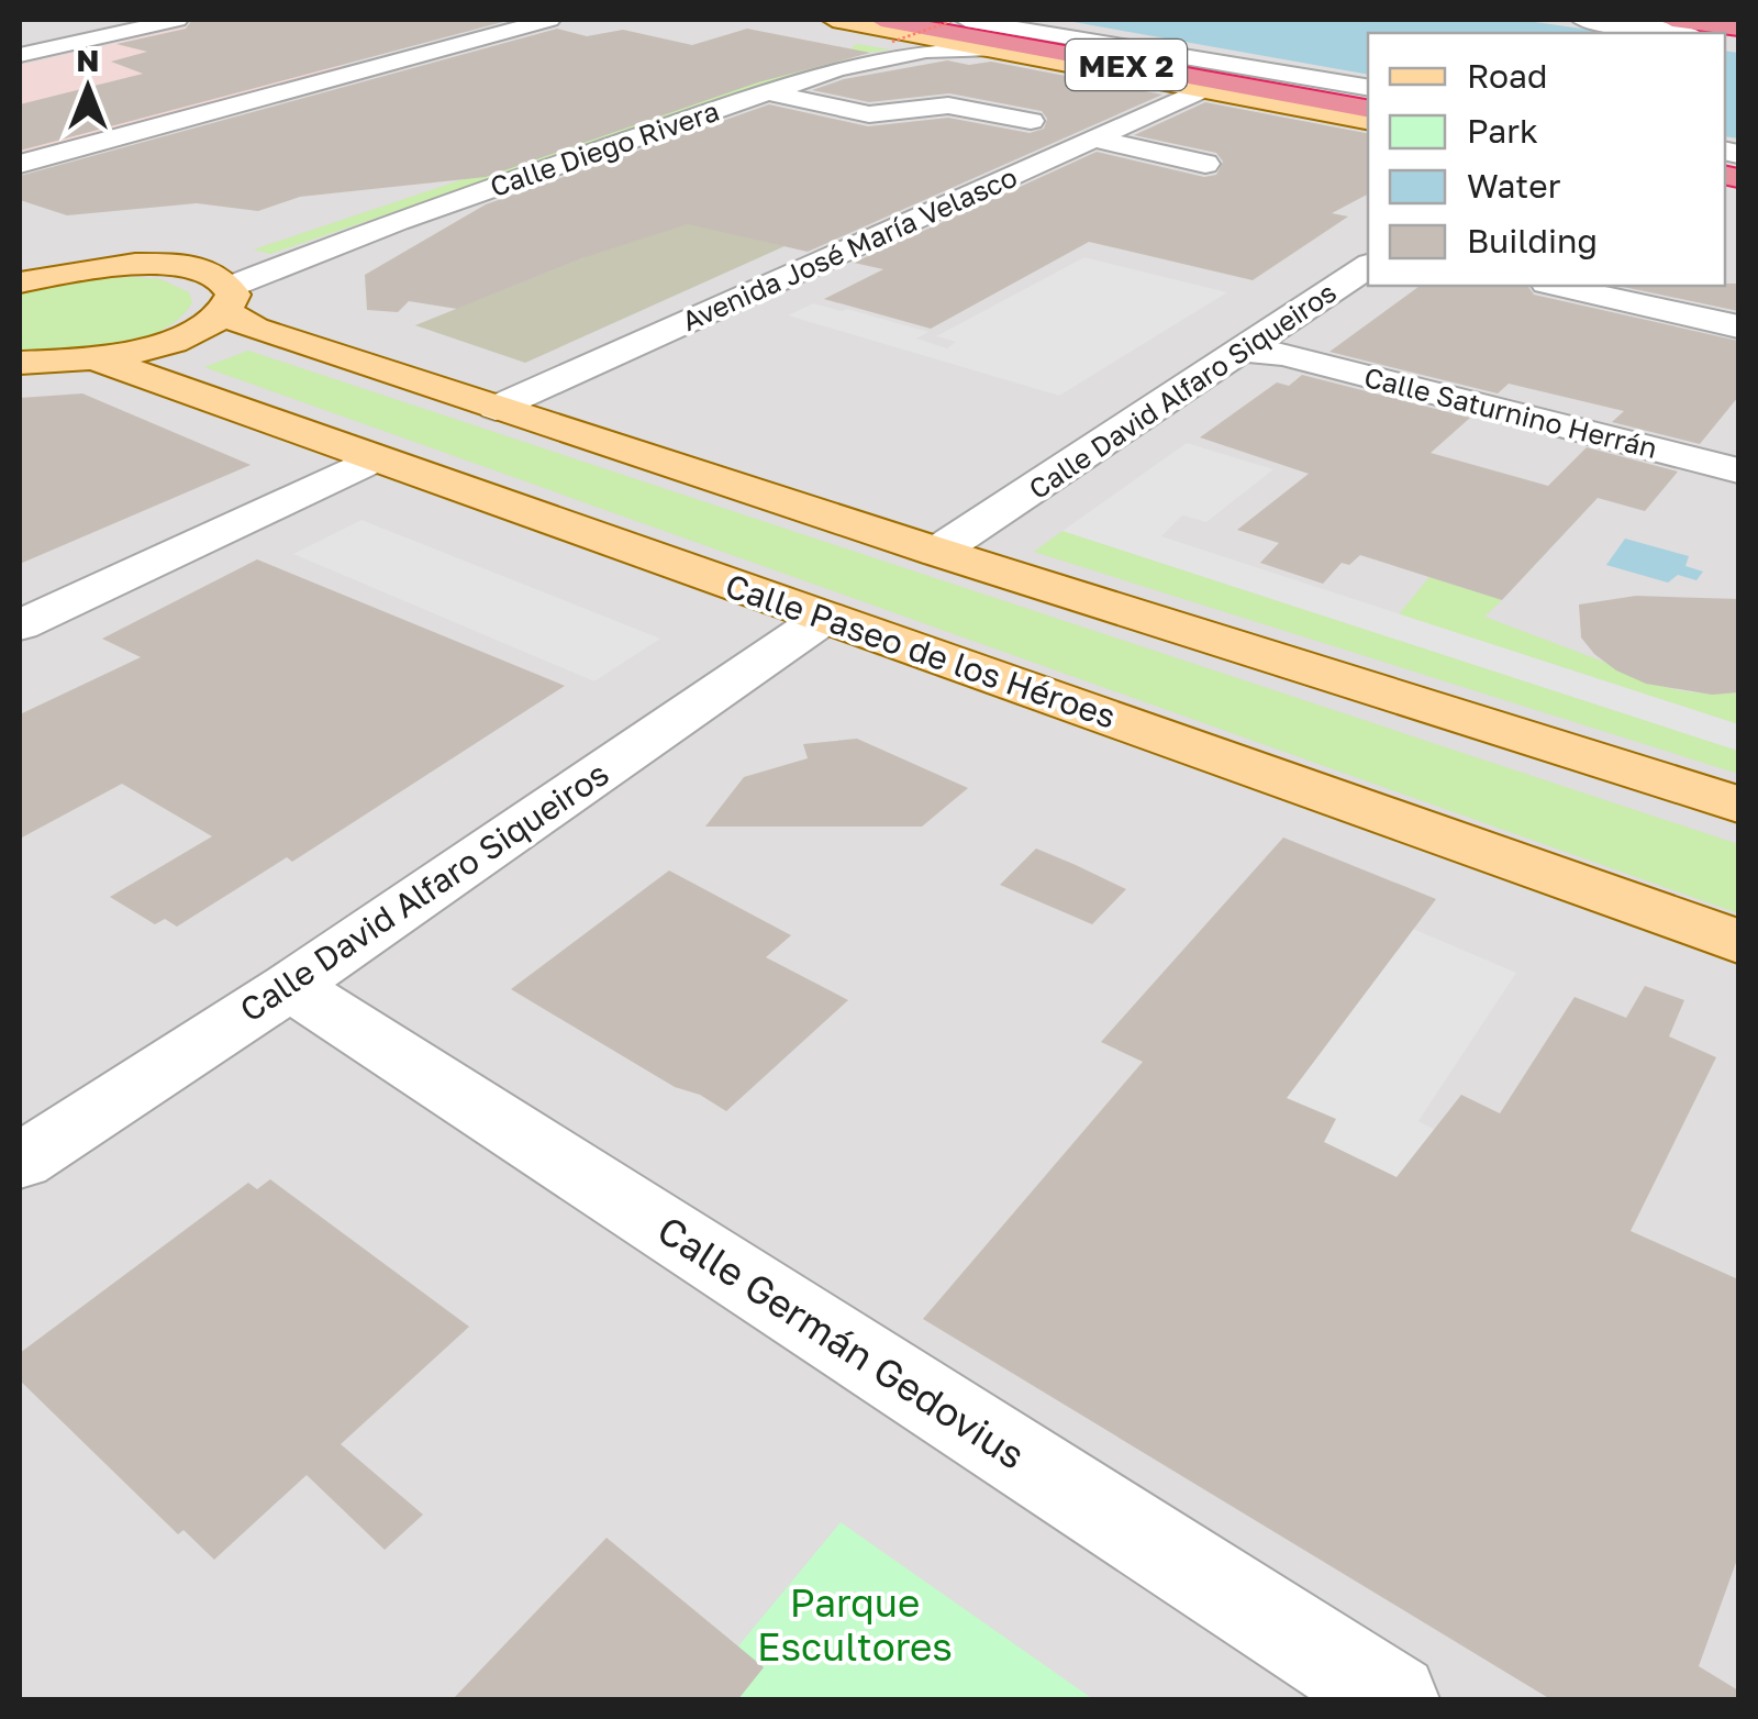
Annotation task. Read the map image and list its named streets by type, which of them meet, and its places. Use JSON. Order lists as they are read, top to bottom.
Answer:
{
  "streets": {
    "highway": ["MEX 2"],
    "main road": ["Calle Paseo de los Héroes"],
    "street": [
      "Calle Diego Rivera",
      "Avenida José María Velasco",
      "Calle David Alfaro Siqueiros",
      "Calle Saturnino Herrán",
      "Calle Germán Gedovius"
    ]
  },
  "crossings": [
    ["Calle David Alfaro Siqueiros", "Calle Saturnino Herrán"],
    ["Calle David Alfaro Siqueiros", "Calle Paseo de los Héroes"],
    ["Calle David Alfaro Siqueiros", "Calle Germán Gedovius"]
  ],
  "parks": ["Parque Escultores"],
  "legend": [
    "Road",
    "Park",
    "Water",
    "Building"
  ],
  "north": "top"
}
